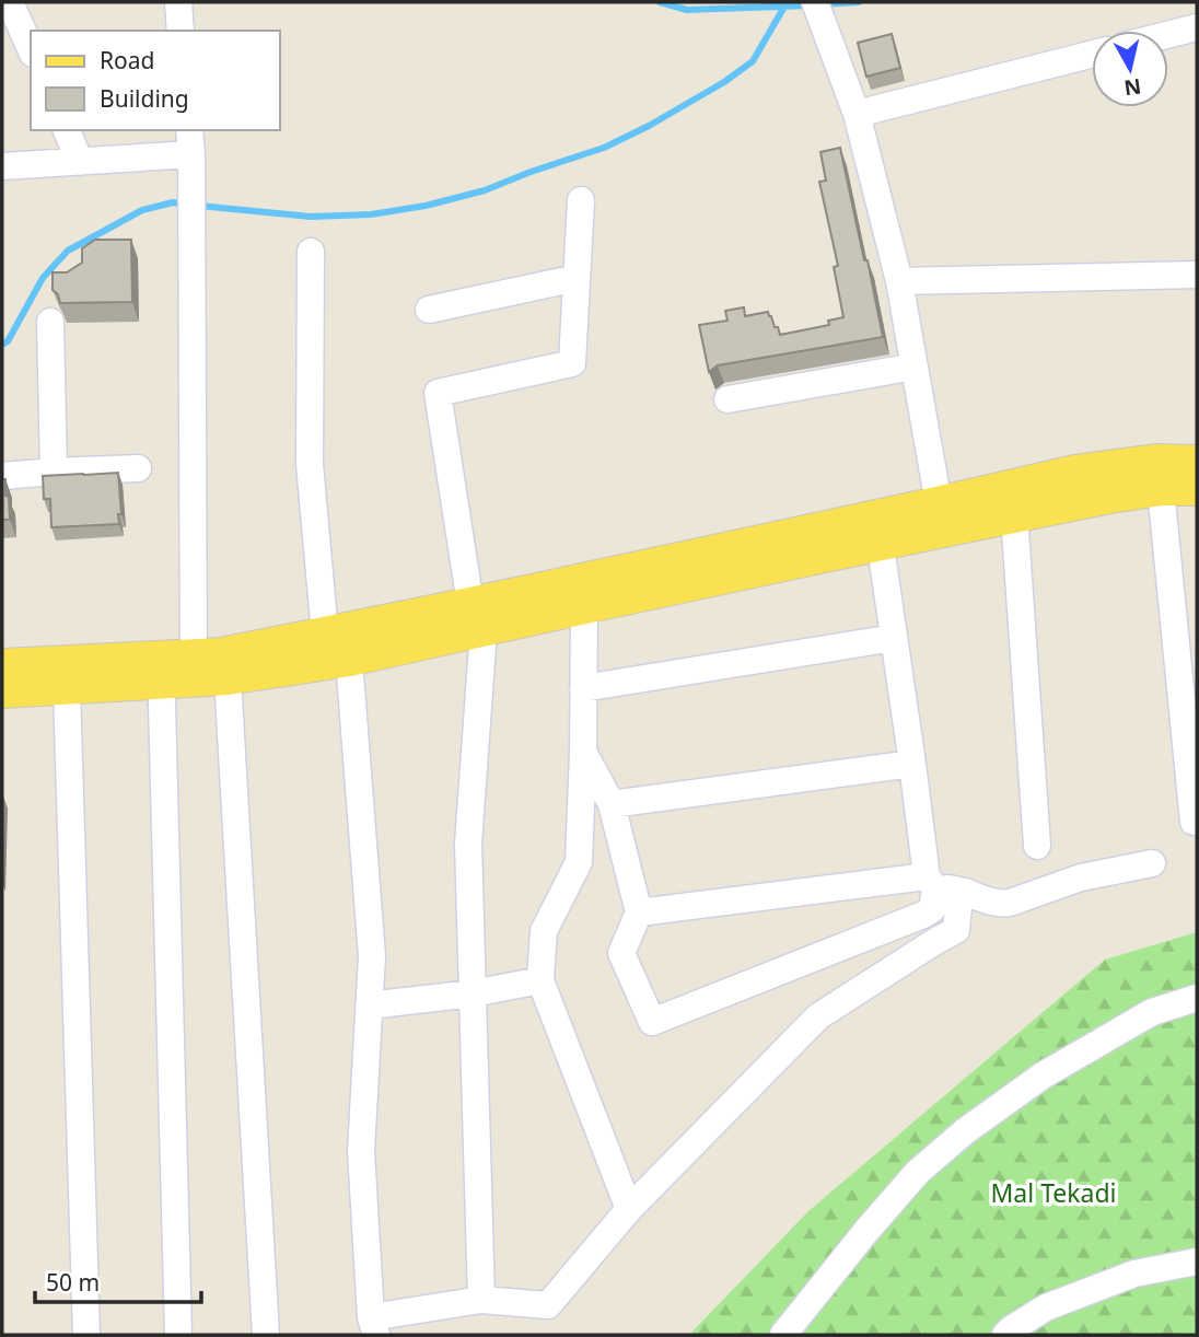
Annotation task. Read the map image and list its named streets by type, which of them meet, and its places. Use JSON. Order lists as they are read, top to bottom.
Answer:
{
  "parks": ["Mal Tekadi"],
  "legend": ["Road", "Building"],
  "scale_bar": "50 m",
  "north": "bottom"
}
